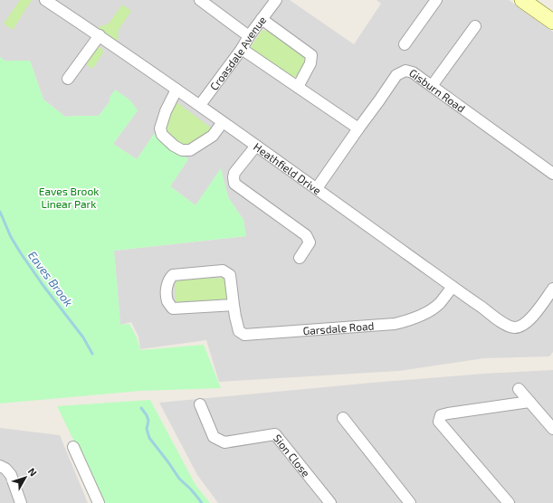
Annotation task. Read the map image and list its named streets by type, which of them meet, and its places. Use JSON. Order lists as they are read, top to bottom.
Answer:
{
  "streets": {
    "street": [
      "Croasdale Avenue",
      "Gisburn Road",
      "Heathfield Drive",
      "Garsdale Road",
      "Sion Close"
    ]
  },
  "crossings": [
    ["Croasdale Avenue", "Heathfield Drive"],
    ["Gisburn Road", "Heathfield Drive"],
    ["Heathfield Drive", "Garsdale Road"]
  ],
  "water": ["Eaves Brook"],
  "parks": ["Eaves Brook Linear Park"],
  "north": "top right"
}
